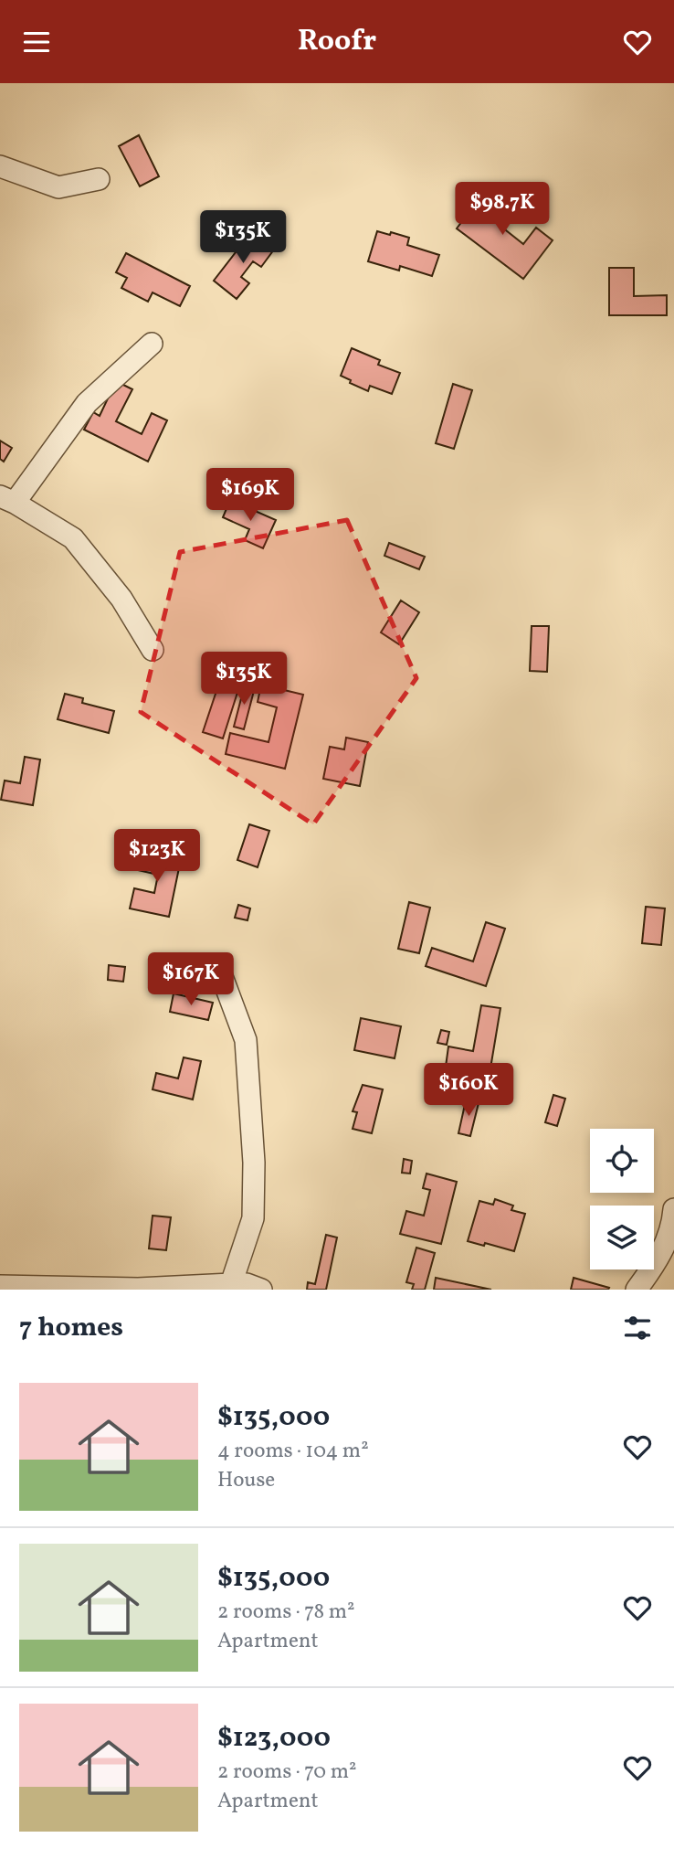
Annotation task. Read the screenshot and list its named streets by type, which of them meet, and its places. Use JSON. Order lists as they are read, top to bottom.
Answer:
{
  "page": {
    "header": "Roofr",
    "price": [
      "$98.7K",
      "$135K",
      "$169K",
      "$135K",
      "$123K",
      "$167K",
      "$160K"
    ],
    "heading": "7 homes",
    "list": [
      {
        "name": "$135,000",
        "note": "4 rooms · 104 m² · House"
      },
      {
        "name": "$135,000",
        "note": "2 rooms · 78 m² · Apartment"
      },
      {
        "name": "$123,000",
        "note": "2 rooms · 70 m² · Apartment"
      }
    ]
  }
}
